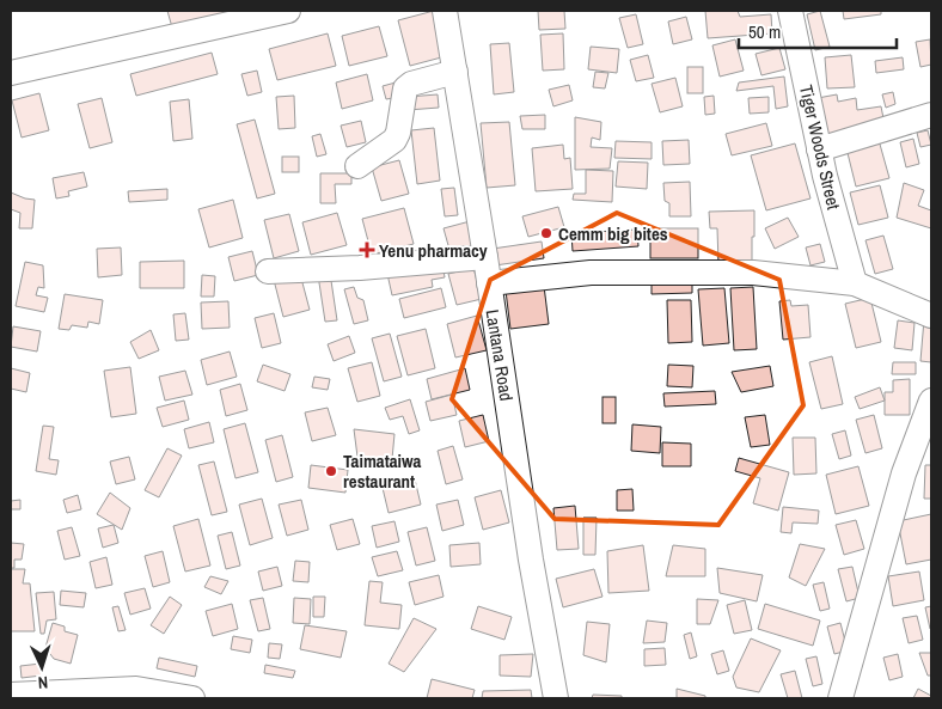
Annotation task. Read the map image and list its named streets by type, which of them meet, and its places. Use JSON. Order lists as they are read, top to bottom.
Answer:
{
  "streets": {
    "street": ["Tiger Woods Street", "Lantana Road"]
  },
  "places": {
    "other": ["Cemm big bites", "Taimataiwa restaurant"],
    "health": ["Yenu pharmacy"]
  },
  "scale_bar": "50 m",
  "north": "bottom"
}
